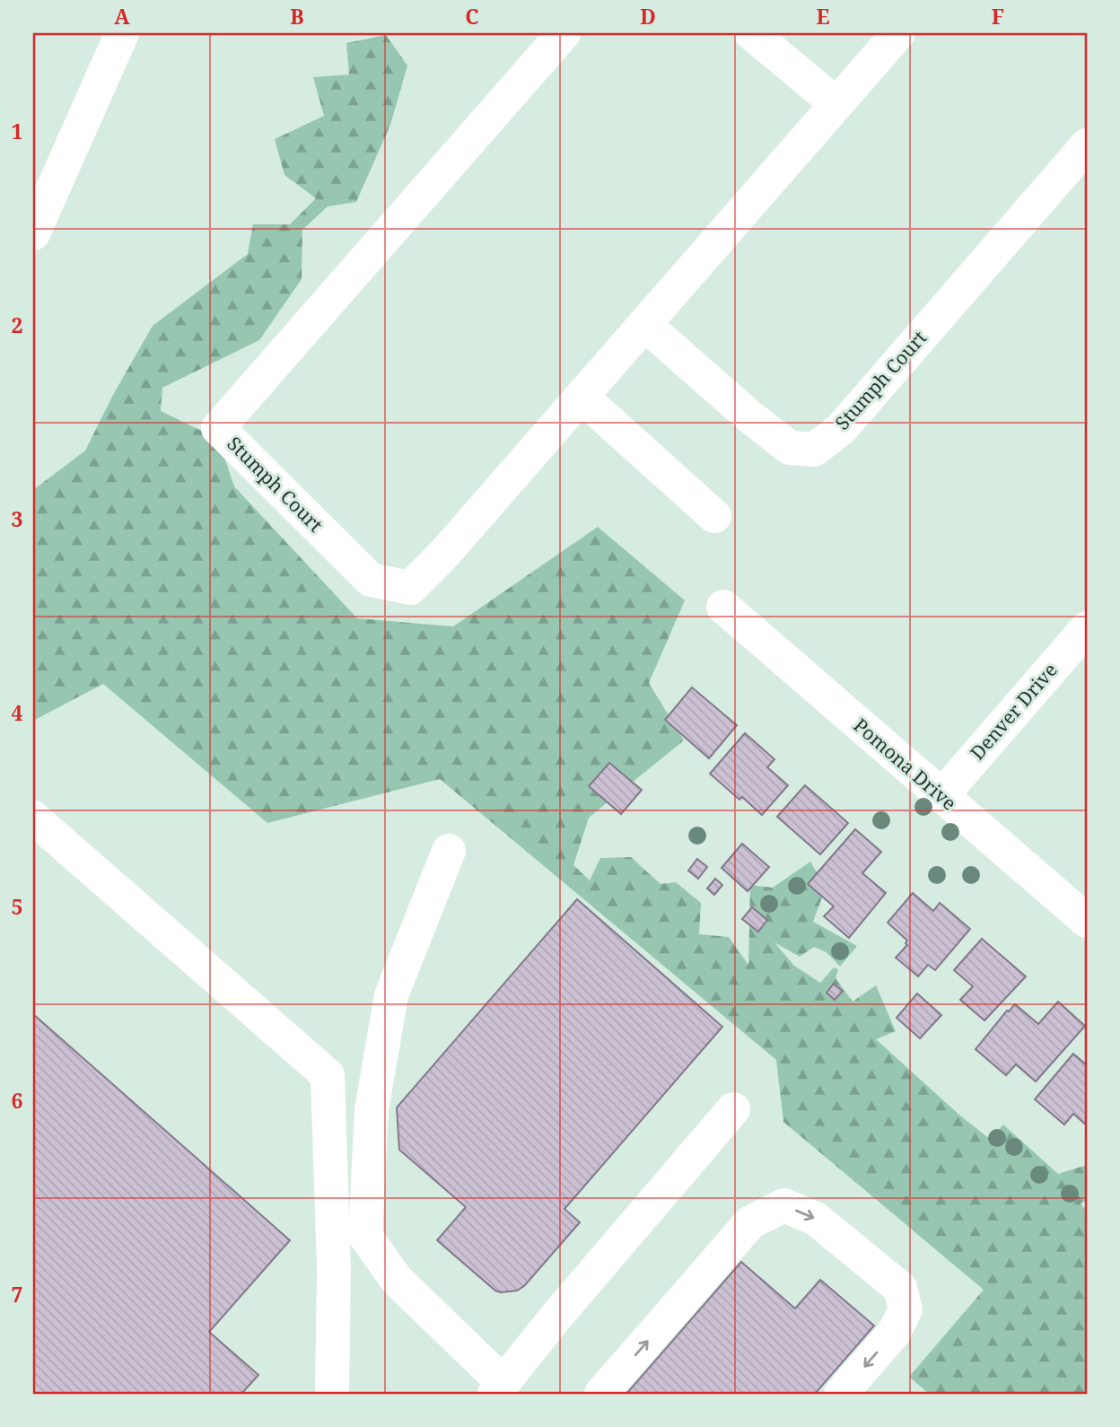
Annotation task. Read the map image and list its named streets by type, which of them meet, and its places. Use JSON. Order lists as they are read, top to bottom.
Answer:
{
  "streets": {
    "street": ["Stumph Court", "Denver Drive", "Pomona Drive"]
  },
  "crossings": [
    ["Denver Drive", "Pomona Drive"]
  ],
  "grid": {
    "columns": [
      "A",
      "B",
      "C",
      "D",
      "E",
      "F"
    ],
    "rows": [
      "1",
      "2",
      "3",
      "4",
      "5",
      "6",
      "7"
    ]
  }
}
